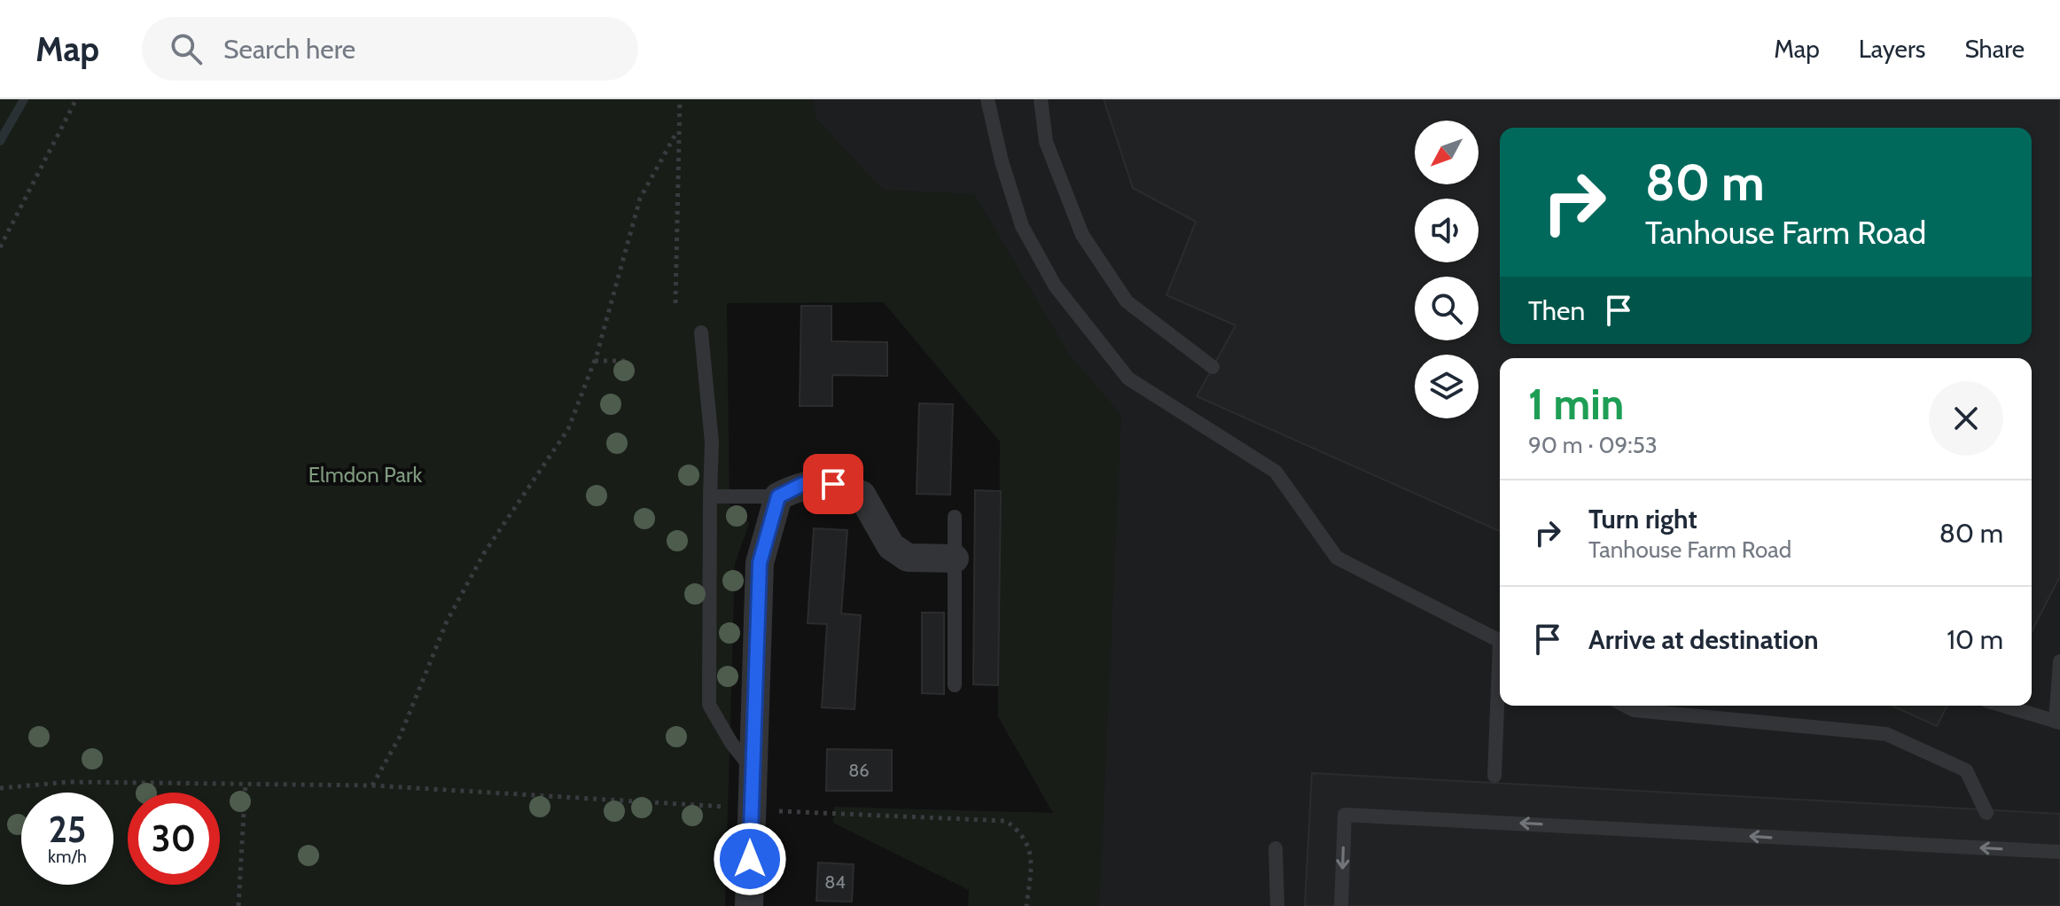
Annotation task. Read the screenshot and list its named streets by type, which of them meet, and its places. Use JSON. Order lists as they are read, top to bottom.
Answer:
{
  "parks": ["Elmdon Park"],
  "house_numbers": ["86", "84"],
  "north": "bottom left",
  "page": {
    "header": "Map",
    "search": "Search here",
    "nav": ["Map", "Layers", "Share"],
    "turn": ["80 m", "Tanhouse Farm Road"],
    "then": "Then",
    "heading": ["1 min", "90 m · 09:53"],
    "list": [
      {
        "name": "Turn right",
        "note": "Tanhouse Farm Road",
        "value": "80 m"
      },
      {
        "name": "Arrive at destination",
        "value": "10 m"
      }
    ],
    "speed": "25 km/h",
    "limit": "30"
  }
}
